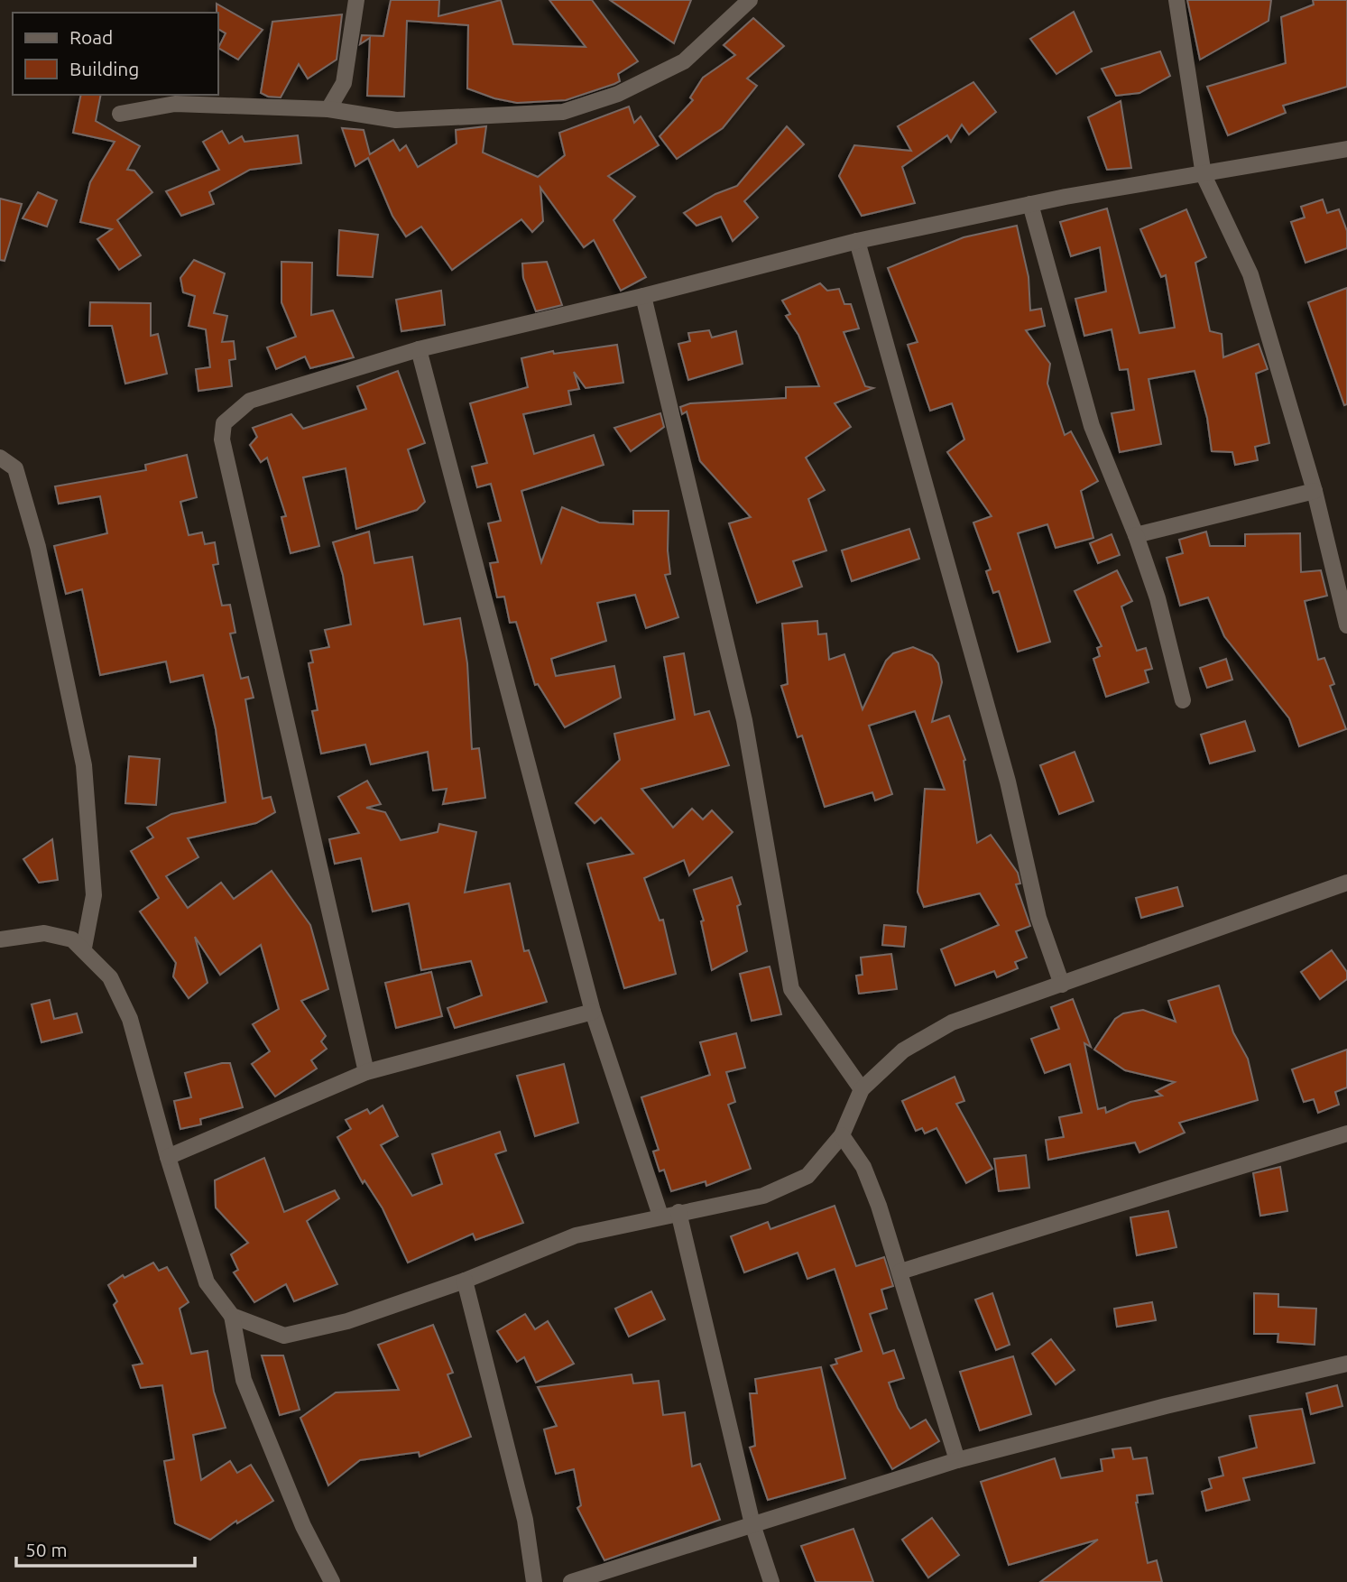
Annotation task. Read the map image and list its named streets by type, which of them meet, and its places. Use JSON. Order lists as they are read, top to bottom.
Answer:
{
  "legend": ["Road", "Building"],
  "scale_bar": "50 m"
}
